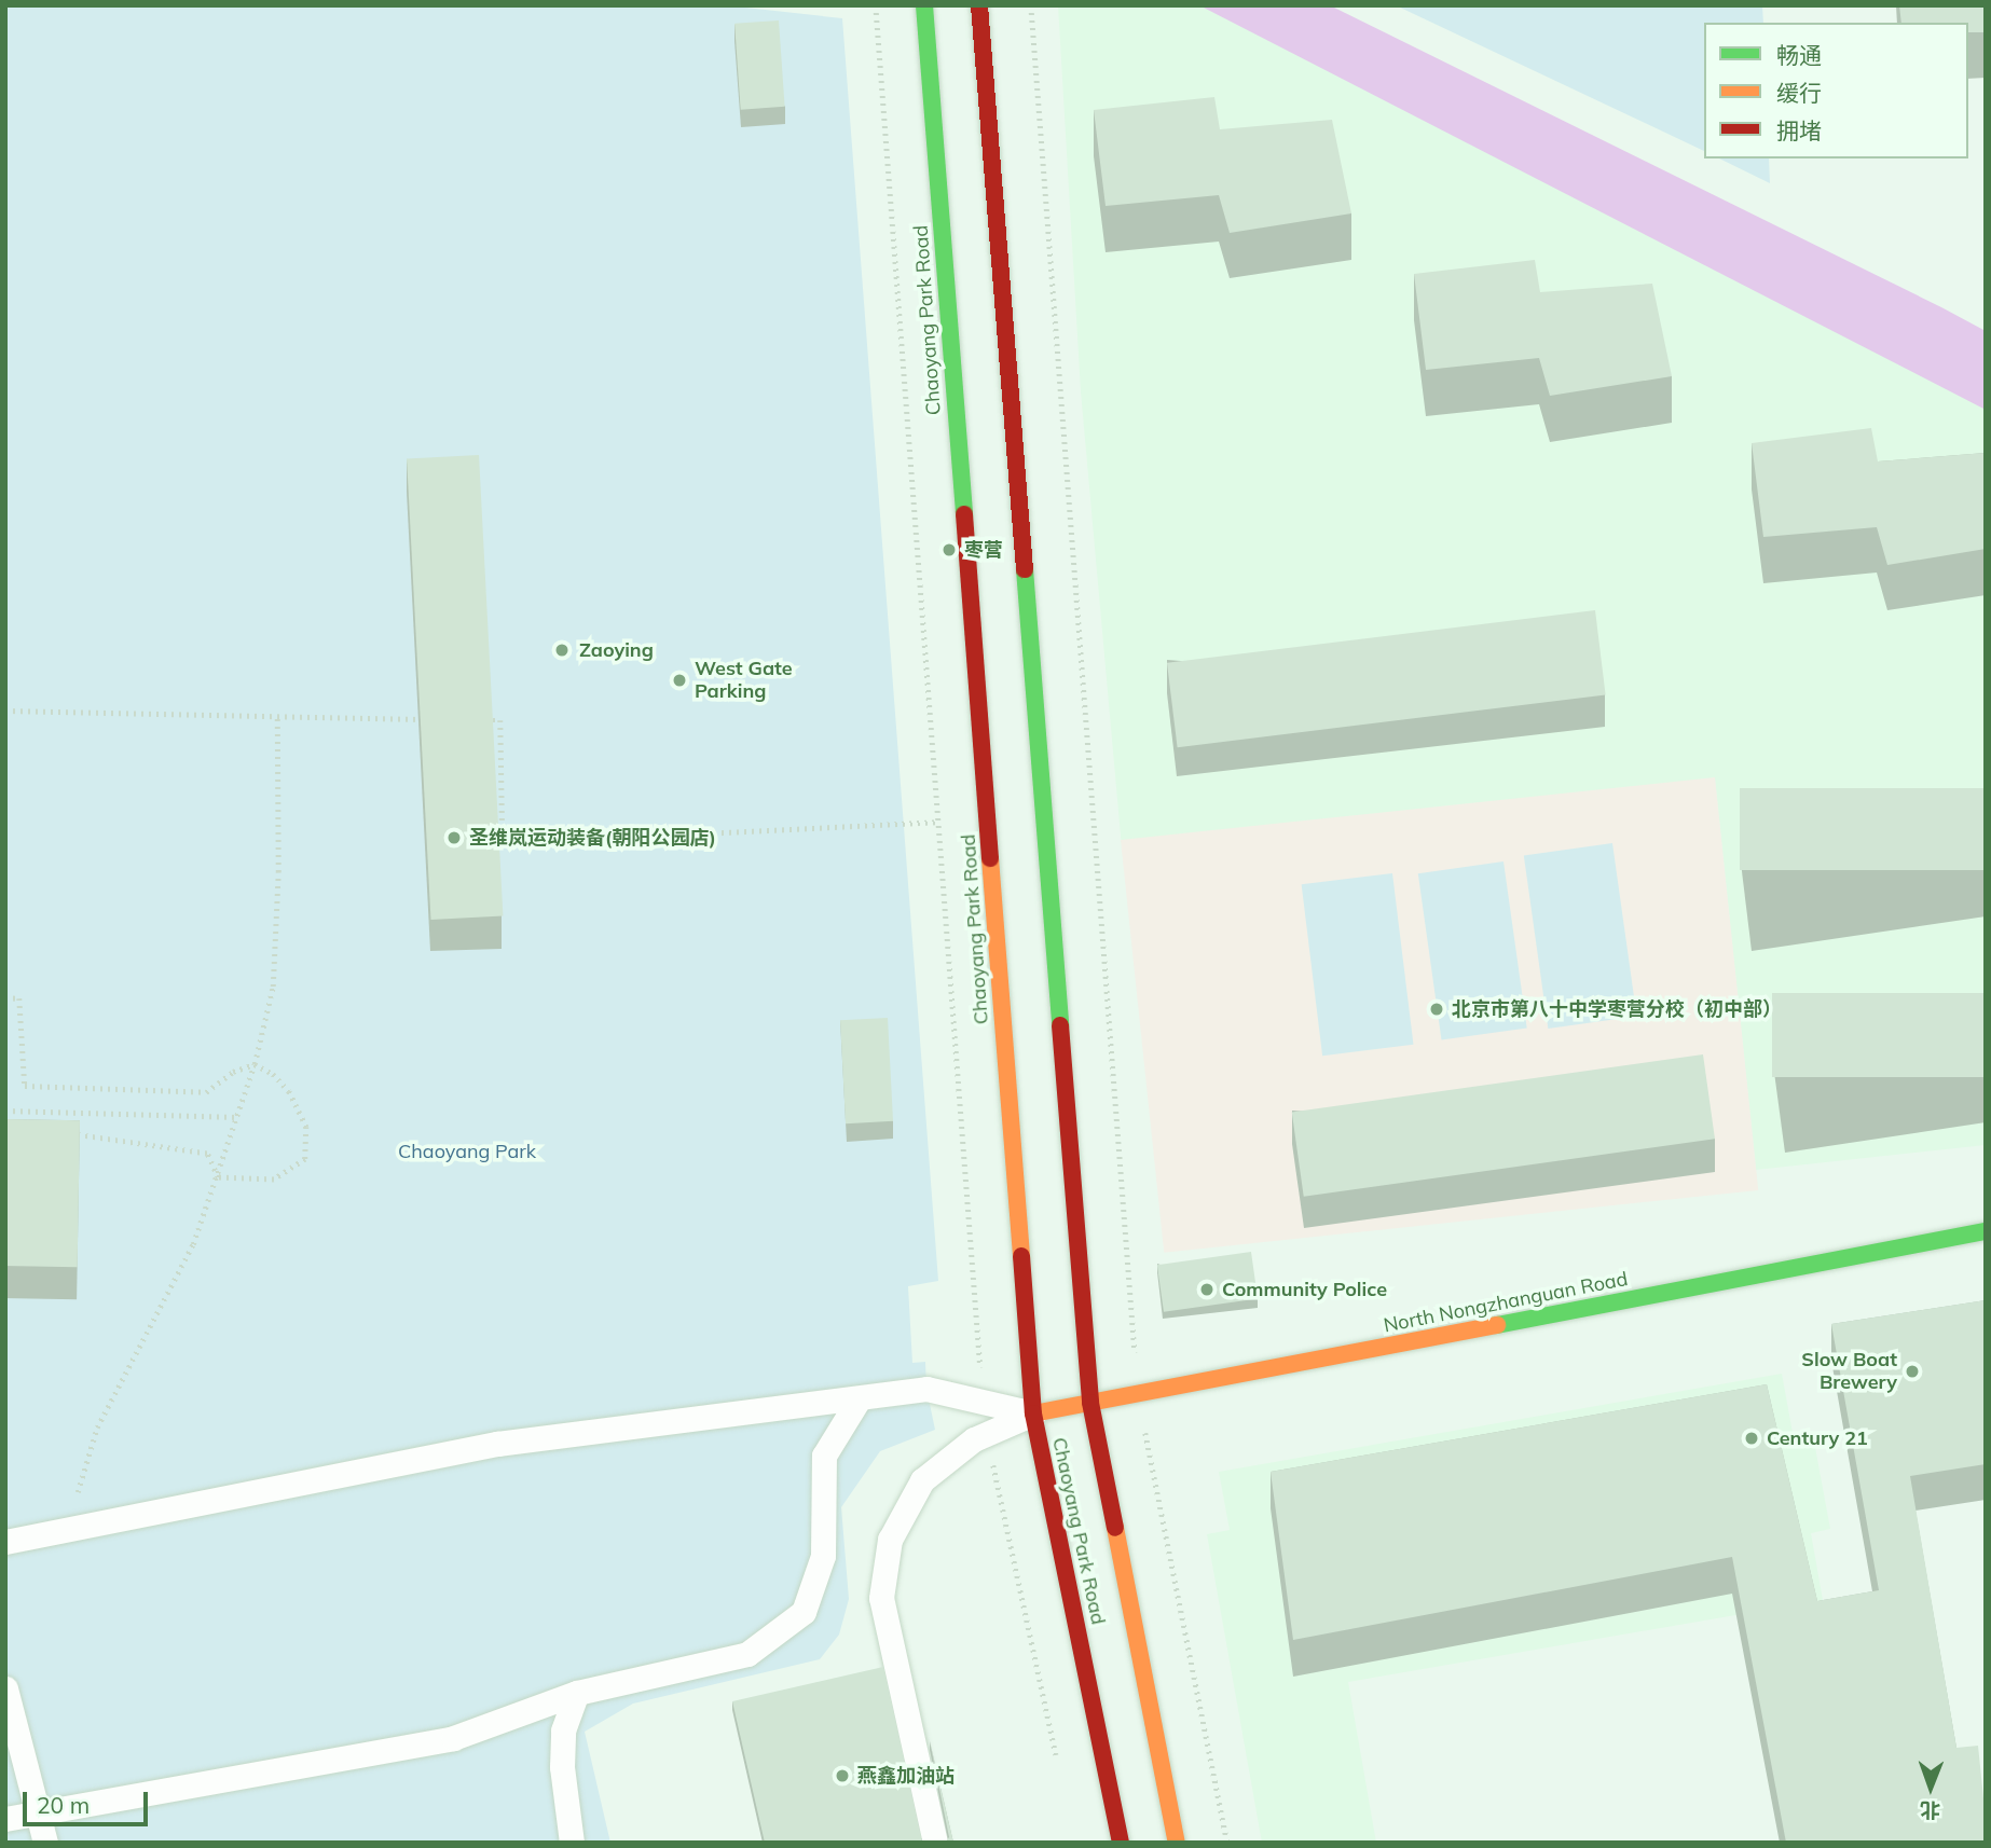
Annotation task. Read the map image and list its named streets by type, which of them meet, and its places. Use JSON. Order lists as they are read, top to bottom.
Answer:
{
  "streets": {
    "main road": ["Chaoyang Park Road", "North Nongzhanguan Road"]
  },
  "crossings": [
    ["Chaoyang Park Road", "North Nongzhanguan Road"]
  ],
  "parks": ["Chaoyang Park"],
  "places": [
    "枣营",
    "Zaoying",
    "West Gate Parking",
    "圣维岚运动装备(朝阳公园店)",
    "北京市第八十中学枣营分校（初中部）",
    "Community Police",
    "Slow Boat Brewery",
    "Century 21",
    "燕鑫加油站"
  ],
  "legend": ["畅通", "缓行", "拥堵"],
  "scale_bar": "20 m",
  "north": "bottom"
}
